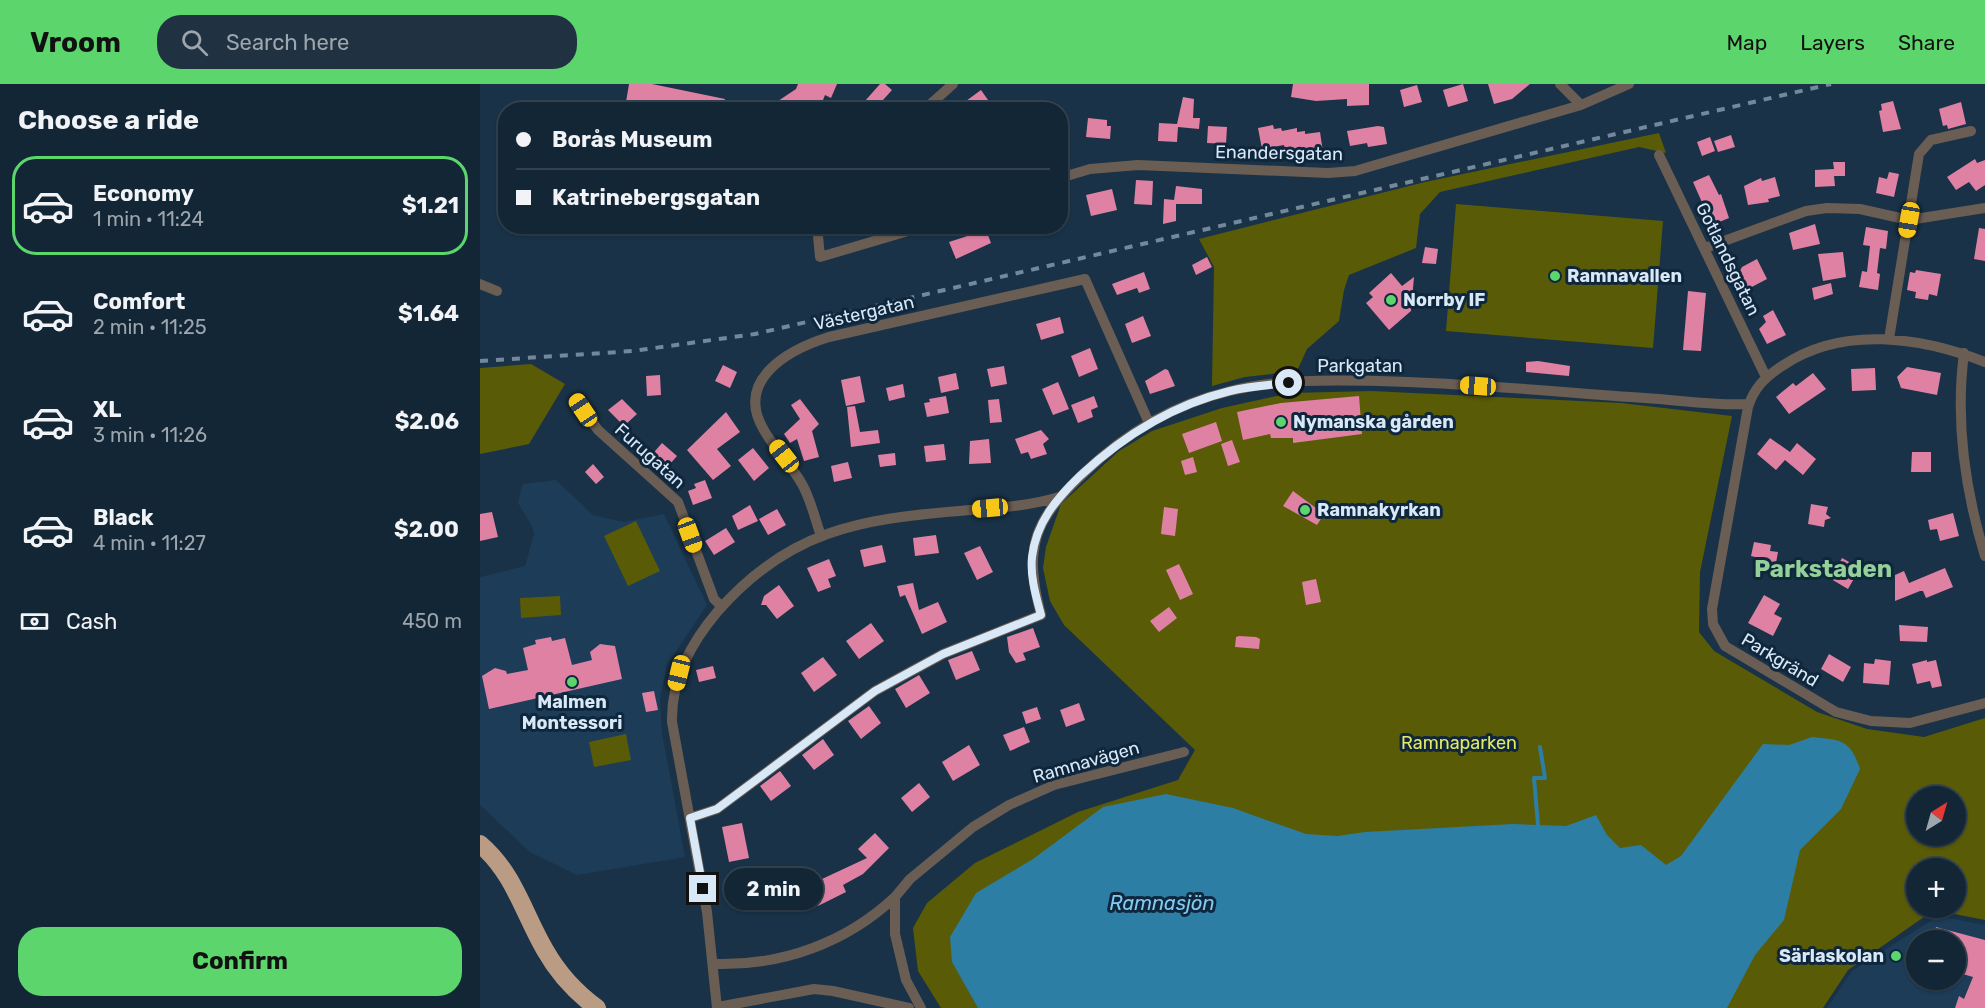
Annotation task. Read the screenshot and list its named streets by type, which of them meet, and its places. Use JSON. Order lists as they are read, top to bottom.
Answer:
{
  "streets": {
    "street": [
      "Enandersgatan",
      "Gotlandsgatan",
      "Västergatan",
      "Parkgatan",
      "Furugatan",
      "Parkgränd",
      "Ramnavägen"
    ]
  },
  "crossings": [
    ["Gotlandsgatan", "Parkgränd"],
    ["Västergatan", "Parkgatan"],
    ["Parkgatan", "Parkgränd"]
  ],
  "districts": ["Parkstaden"],
  "water": ["Ramnasjön"],
  "parks": ["Ramnaparken"],
  "places": [
    "Ramnavallen",
    "Norrby IF",
    "Nymanska gården",
    "Ramnakyrkan",
    "Malmen Montessori",
    "Särlaskolan"
  ],
  "north": "top right",
  "page": {
    "header": "Vroom",
    "search": "Search here",
    "nav": ["Map", "Layers", "Share"],
    "heading": "Choose a ride",
    "banner": ["Borås Museum", "Katrinebergsgatan"],
    "list": [
      {
        "name": "Economy",
        "note": "1 min · 11:24",
        "value": "$1.21"
      },
      {
        "name": "Comfort",
        "note": "2 min · 11:25",
        "value": "$1.64"
      },
      {
        "name": "XL",
        "note": "3 min · 11:26",
        "value": "$2.06"
      },
      {
        "name": "Black",
        "note": "4 min · 11:27",
        "value": "$2.00"
      }
    ],
    "pay": ["Cash", "450 m"],
    "map_buttons": ["+", "−"],
    "bubble": "2 min",
    "buttons": "Confirm"
  }
}
